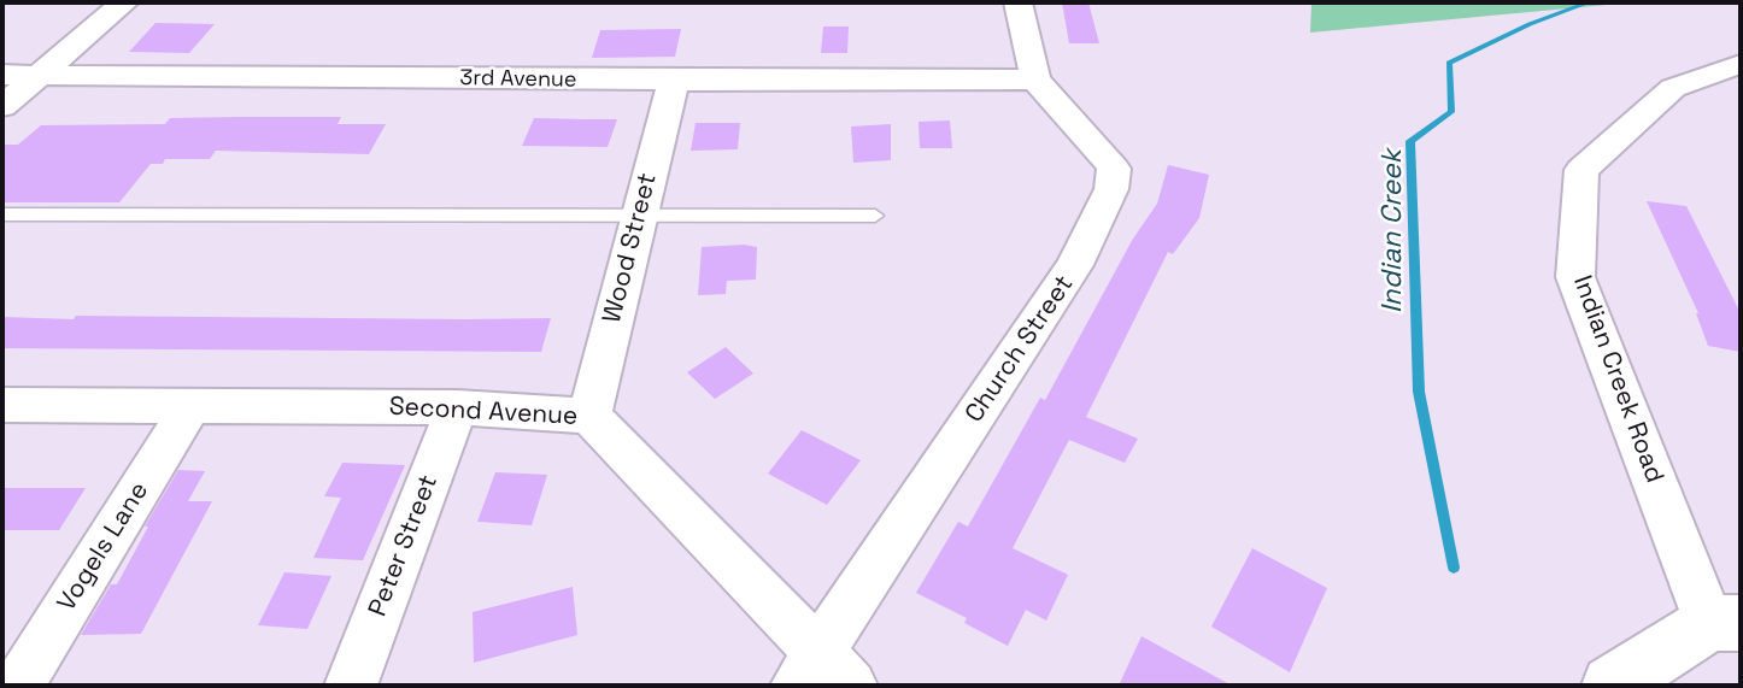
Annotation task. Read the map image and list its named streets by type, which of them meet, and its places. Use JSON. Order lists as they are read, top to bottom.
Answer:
{
  "streets": {
    "street": [
      "3rd Avenue",
      "Wood Street",
      "Church Street",
      "Indian Creek Road",
      "Second Avenue",
      "Peter Street",
      "Vogels Lane"
    ]
  },
  "crossings": [
    ["3rd Avenue", "Wood Street"],
    ["3rd Avenue", "Church Street"],
    ["Wood Street", "Second Avenue"],
    ["Church Street", "Second Avenue"],
    ["Second Avenue", "Peter Street"],
    ["Second Avenue", "Vogels Lane"]
  ],
  "water": ["Indian Creek"]
}
